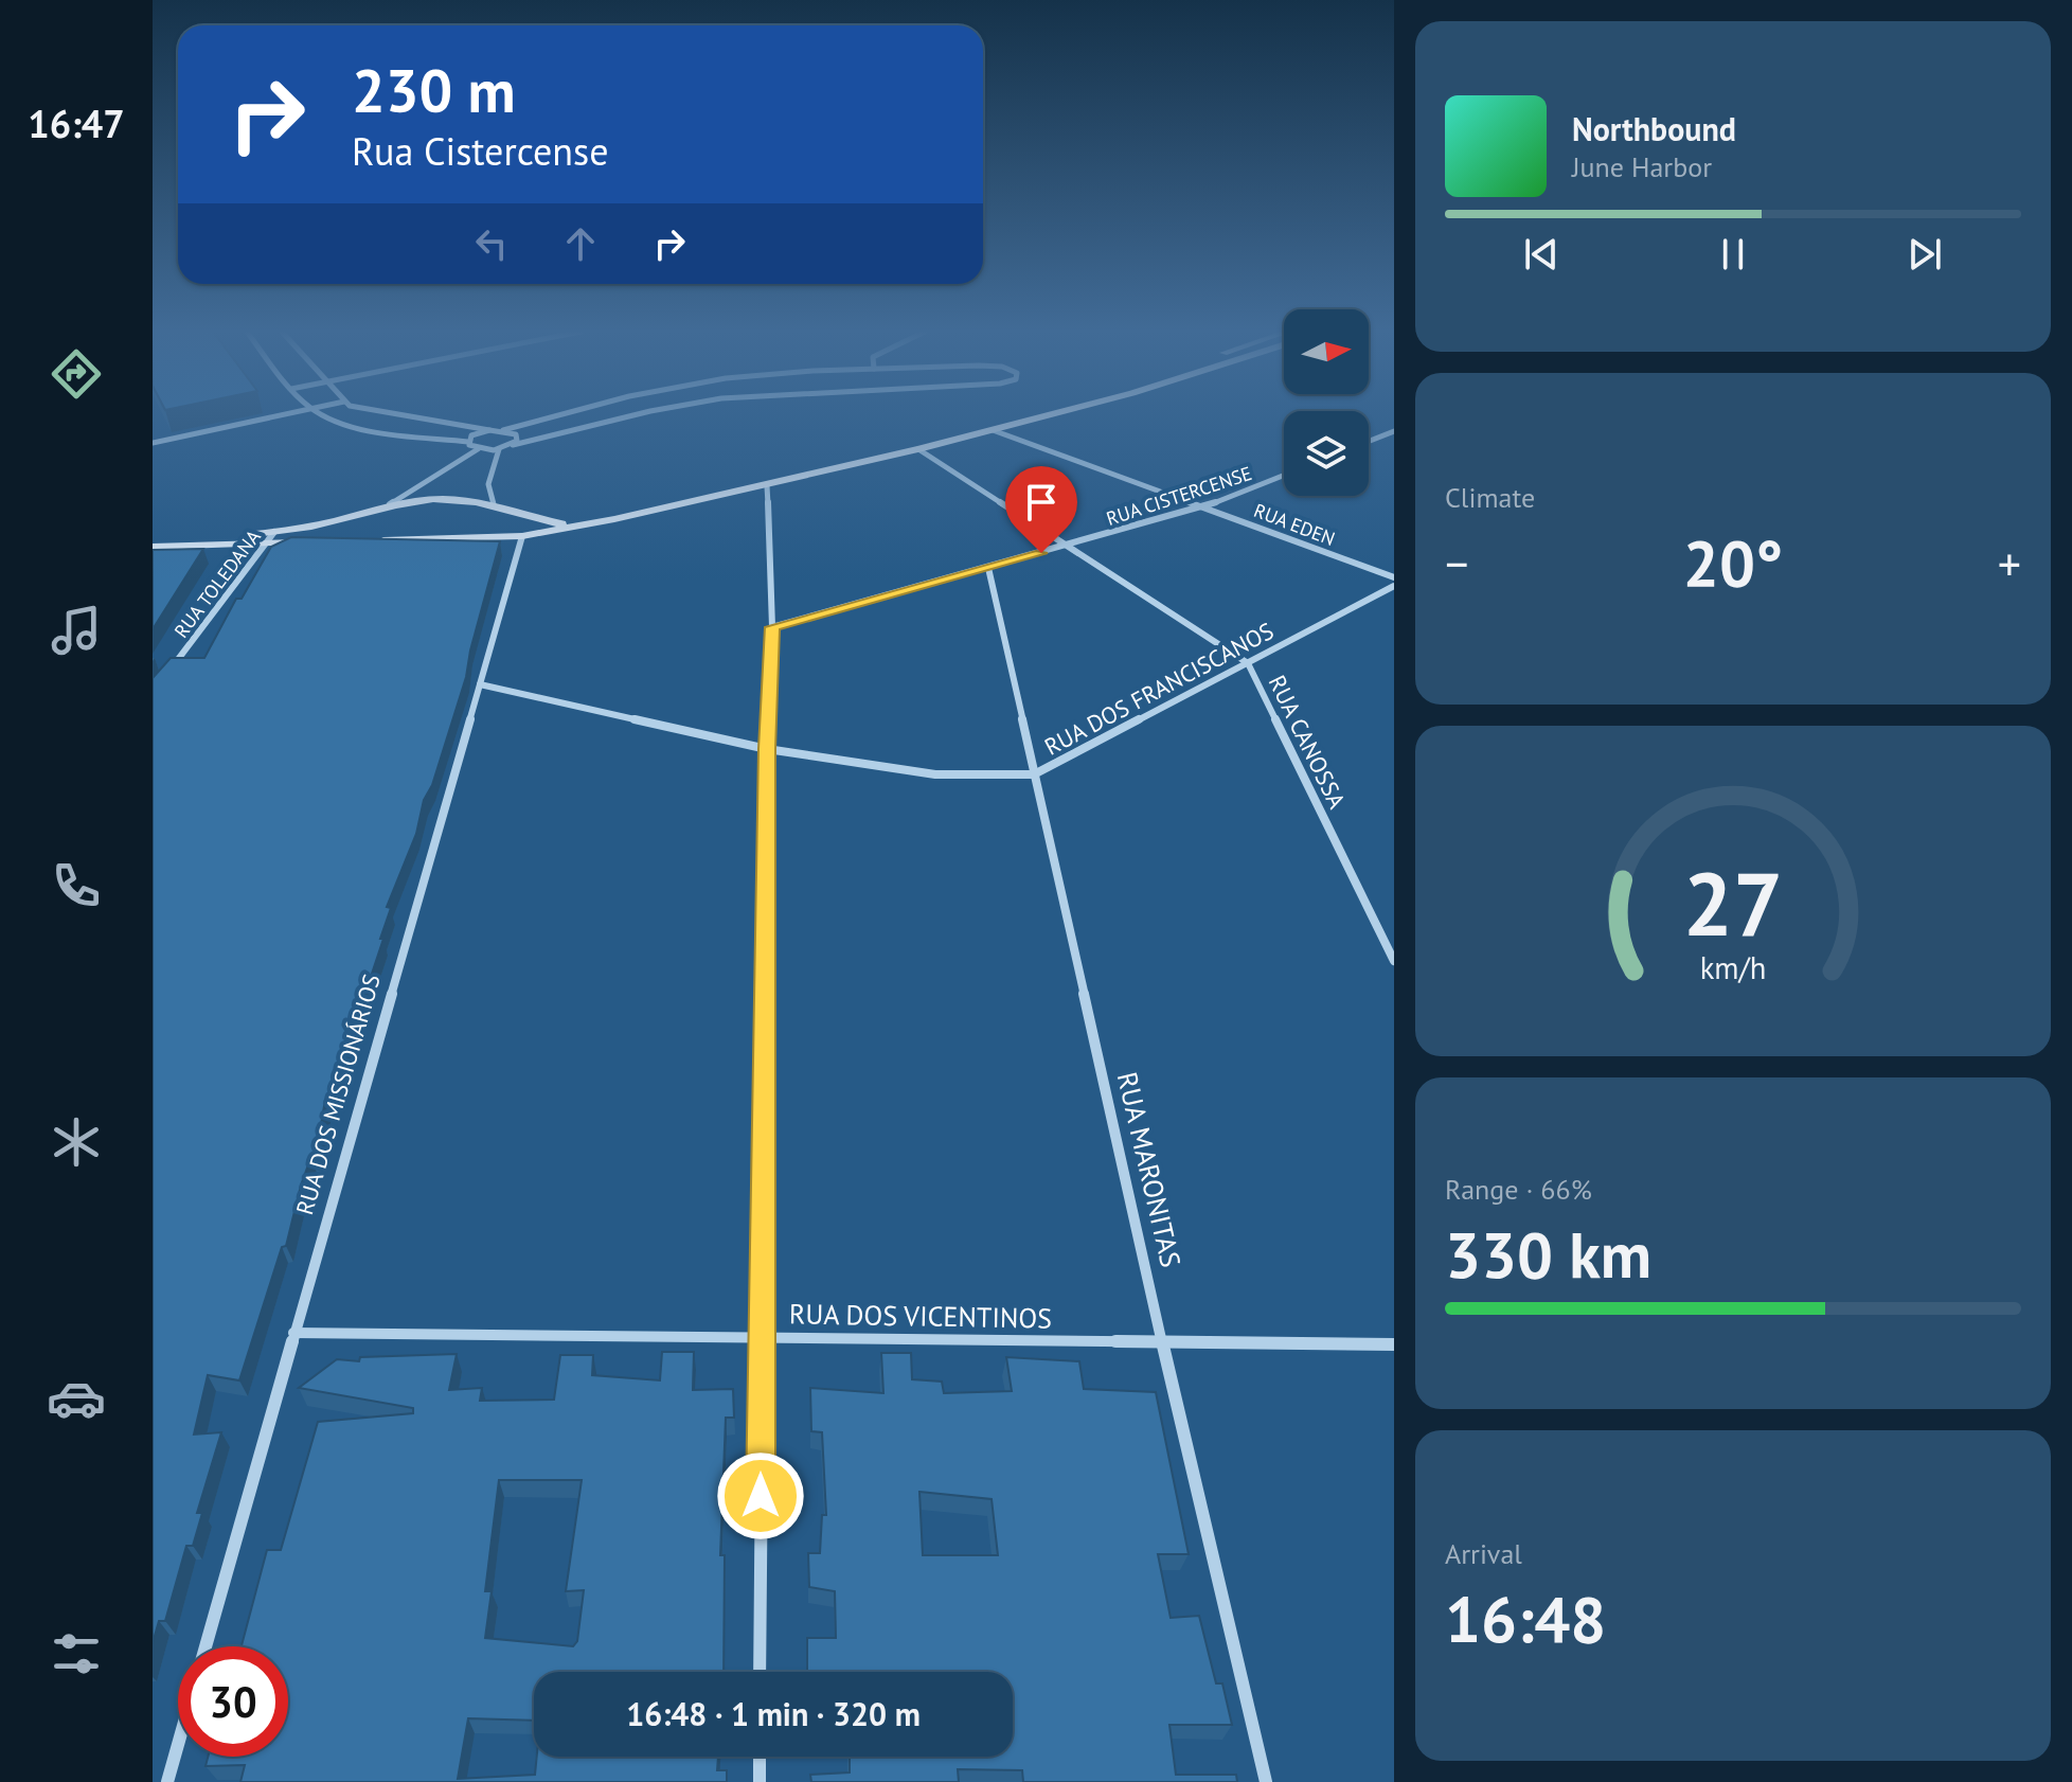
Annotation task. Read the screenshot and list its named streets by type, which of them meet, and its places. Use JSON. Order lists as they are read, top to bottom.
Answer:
{
  "streets": {
    "street": [
      "RUA CISTERCENSE",
      "RUA EDEN",
      "RUA TOLEDANA",
      "RUA DOS FRANCISCANOS",
      "RUA CANOSSA",
      "RUA DOS MISSIONÁRIOS",
      "RUA MARONITAS",
      "RUA DOS VICENTINOS"
    ]
  },
  "crossings": [
    ["RUA CISTERCENSE", "RUA EDEN"],
    ["RUA CISTERCENSE", "RUA CANOSSA"],
    ["RUA CISTERCENSE", "RUA MARONITAS"],
    ["RUA DOS FRANCISCANOS", "RUA CANOSSA"],
    ["RUA DOS FRANCISCANOS", "RUA DOS MISSIONÁRIOS"],
    ["RUA DOS FRANCISCANOS", "RUA MARONITAS"],
    ["RUA DOS MISSIONÁRIOS", "RUA DOS VICENTINOS"],
    ["RUA MARONITAS", "RUA DOS VICENTINOS"]
  ],
  "north": "right",
  "page": {
    "tabs": "16:47",
    "turn": ["230 m", "Rua Cistercense"],
    "song": ["Northbound", "June Harbor"],
    "tile": [
      "Climate",
      ["Range · 66%", "330 km"],
      ["Arrival", "16:48"]
    ],
    "heat": ["−", "20°", "+"],
    "limit": "30",
    "trip": "16:48 · 1 min · 320 m",
    "gauge": ["27", "km/h"]
  }
}
